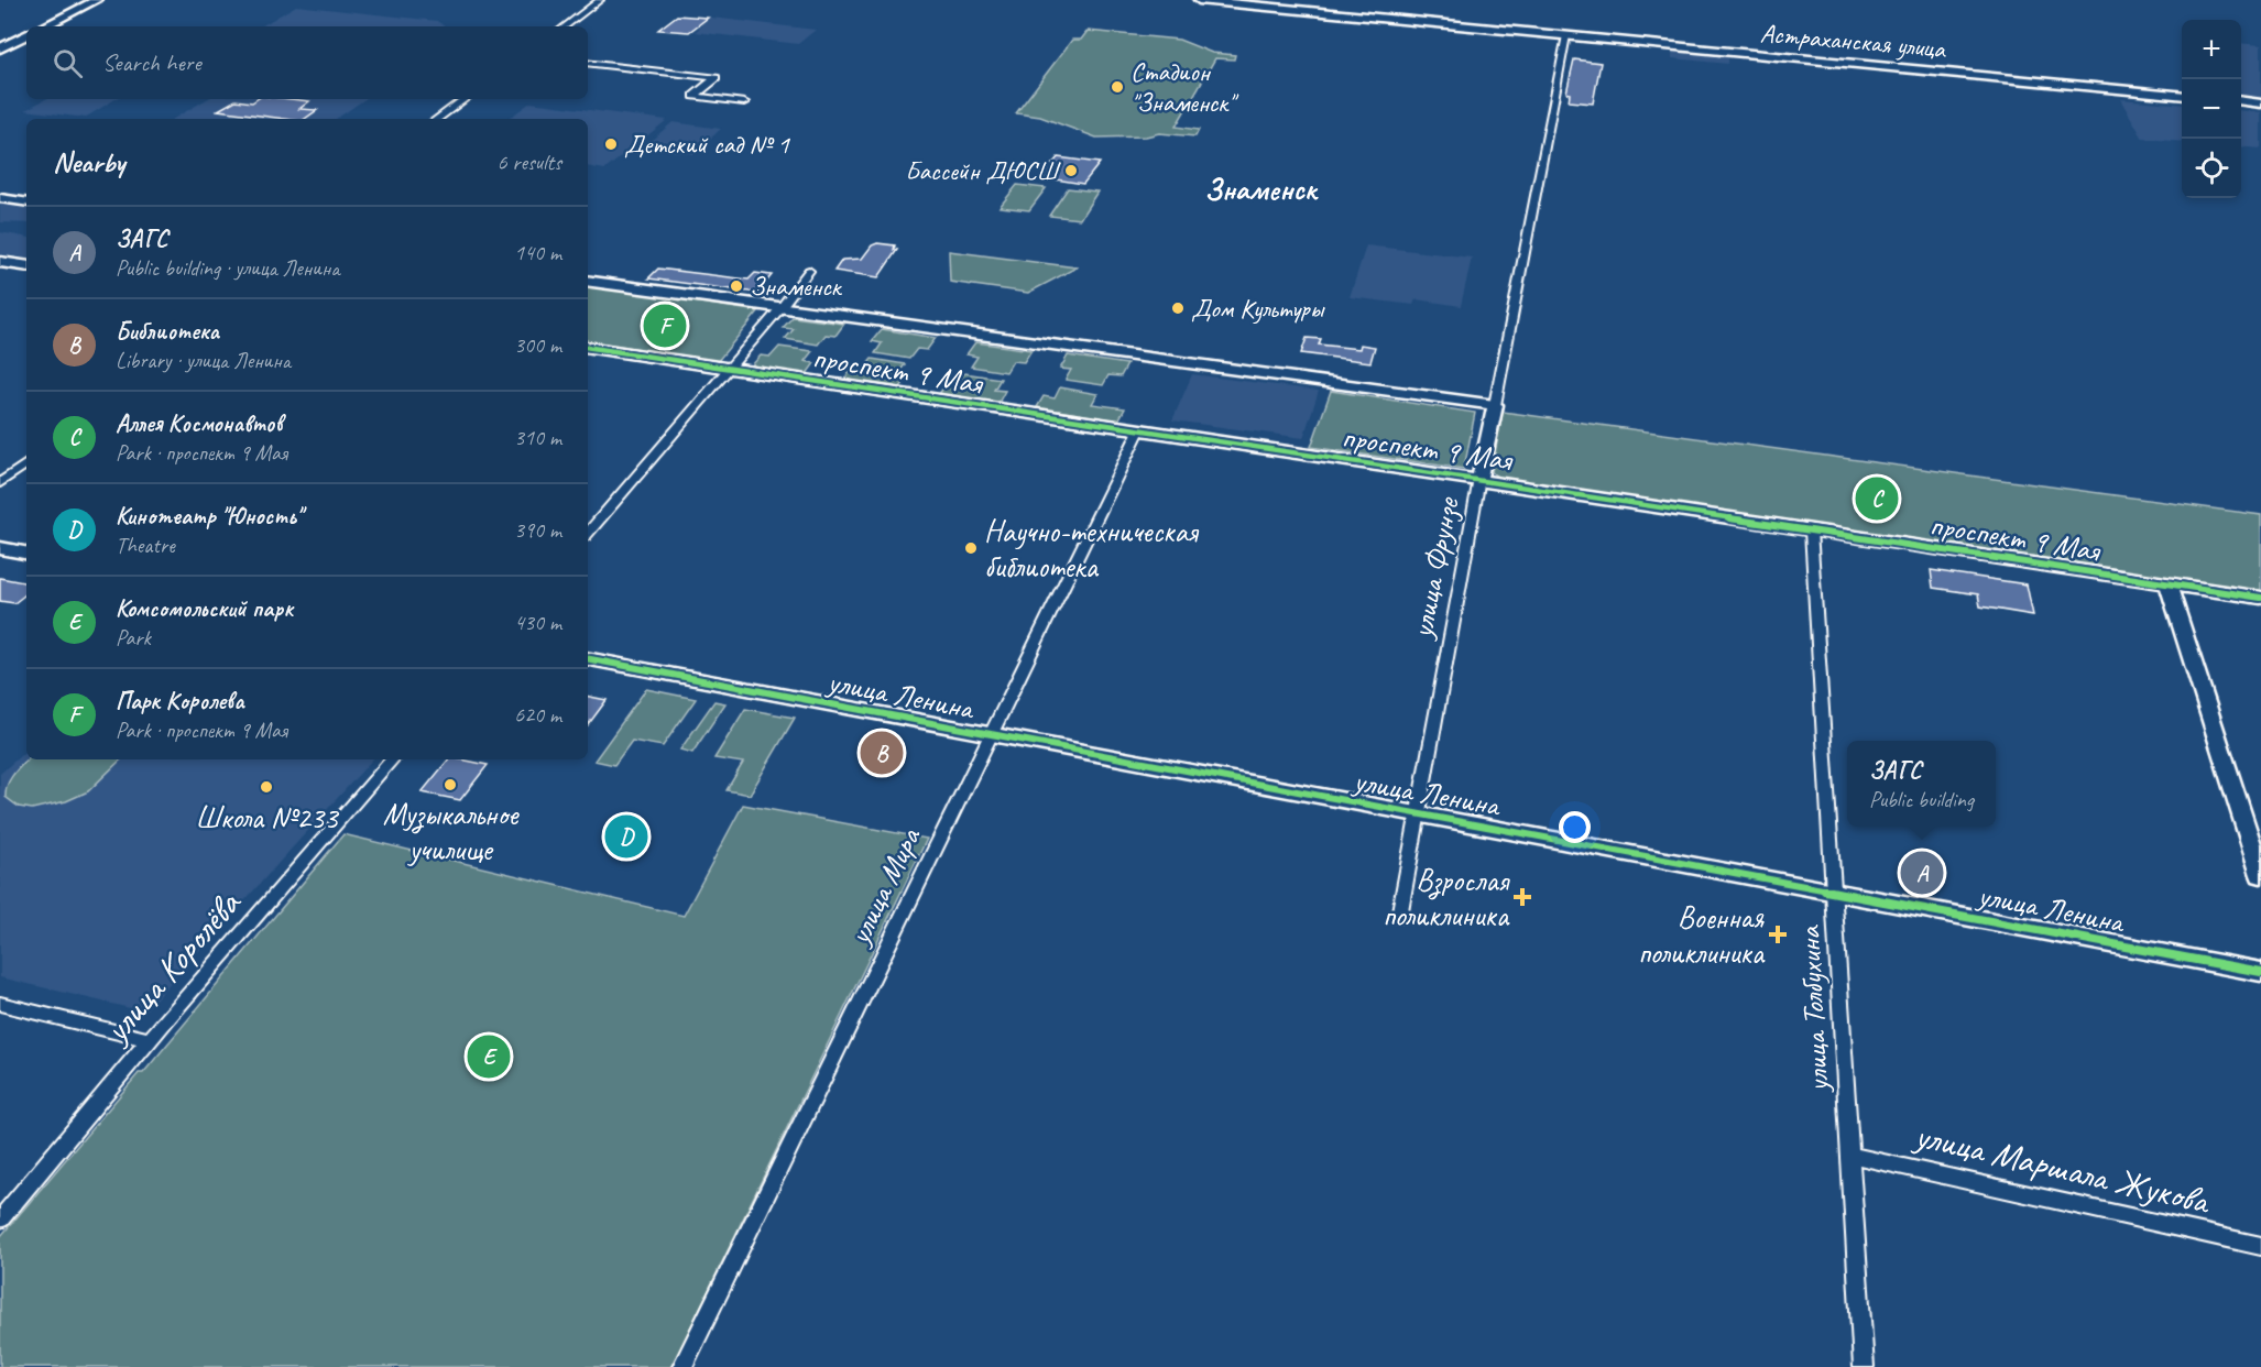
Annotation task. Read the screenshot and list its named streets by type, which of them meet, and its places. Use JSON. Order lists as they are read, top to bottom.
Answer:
{
  "streets": {
    "street": [
      "Астраханская улица",
      "проспект 9 Мая",
      "улица Фрунзе",
      "улица Ленина",
      "улица Мира",
      "улица Королёва",
      "улица Толбухина",
      "улица Маршала Жукова"
    ]
  },
  "crossings": [
    ["Астраханская улица", "улица Фрунзе"],
    ["проспект 9 Мая", "улица Фрунзе"],
    ["проспект 9 Мая", "улица Мира"],
    ["проспект 9 Мая", "улица Толбухина"],
    ["улица Фрунзе", "улица Ленина"],
    ["улица Ленина", "улица Мира"],
    ["улица Ленина", "улица Толбухина"],
    ["улица Толбухина", "улица Маршала Жукова"]
  ],
  "districts": ["Знаменск"],
  "places": {
    "other": [
      "Стадион \"Знаменск\"",
      "Детский сад № 1",
      "Бассейн ДЮСШ",
      "Знаменск",
      "Дом Культуры",
      "Научно-техническая библиотека",
      "Музыкальное училище",
      "Школа №233"
    ],
    "health": ["Взрослая поликлиника", "Военная поликлиника"]
  },
  "page": {
    "map_buttons": ["+", "−"],
    "search": "Search here",
    "heading": ["Nearby", "6 results"],
    "list": [
      {
        "mark": "A",
        "name": "ЗАГС",
        "note": "Public building · улица Ленина",
        "value": "140 m"
      },
      {
        "mark": "B",
        "name": "Библиотека",
        "note": "Library · улица Ленина",
        "value": "300 m"
      },
      {
        "mark": "C",
        "name": "Аллея Космонавтов",
        "note": "Park · проспект 9 Мая",
        "value": "310 m"
      },
      {
        "mark": "D",
        "name": "Кинотеатр \"Юность\"",
        "note": "Theatre",
        "value": "390 m"
      },
      {
        "mark": "E",
        "name": "Комсомольский парк",
        "note": "Park",
        "value": "430 m"
      },
      {
        "mark": "F",
        "name": "Парк Королева",
        "note": "Park · проспект 9 Мая",
        "value": "620 m"
      }
    ],
    "pins": [
      "F",
      "C",
      "B",
      "D",
      "A",
      "E"
    ],
    "popup": ["ЗАГС", "Public building"]
  }
}
